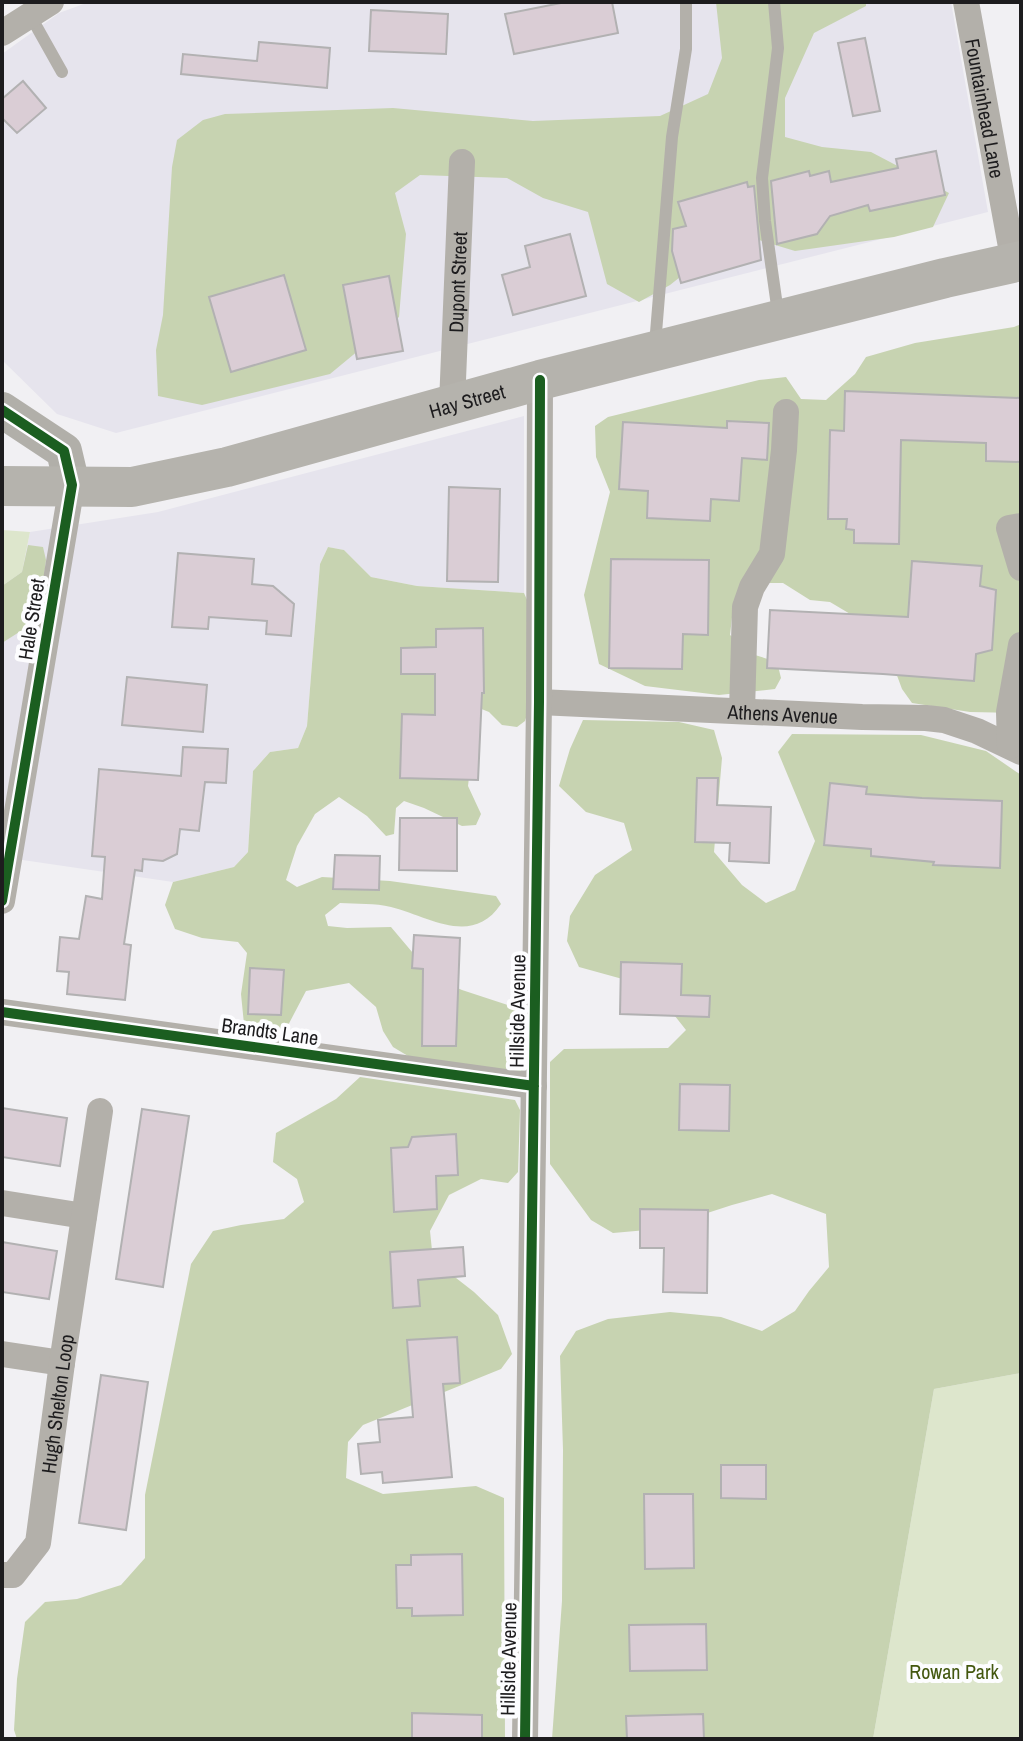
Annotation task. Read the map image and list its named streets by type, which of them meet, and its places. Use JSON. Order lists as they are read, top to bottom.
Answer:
{
  "streets": {
    "main road": ["Hay Street"],
    "street": [
      "Fountainhead Lane",
      "Dupont Street",
      "Hale Street",
      "Athens Avenue",
      "Hillside Avenue",
      "Brandts Lane",
      "Hugh Shelton Loop"
    ]
  },
  "crossings": [
    ["Fountainhead Lane", "Hay Street"],
    ["Dupont Street", "Hay Street"],
    ["Hay Street", "Hale Street"],
    ["Hay Street", "Hillside Avenue"],
    ["Athens Avenue", "Hillside Avenue"],
    ["Hillside Avenue", "Brandts Lane"]
  ],
  "parks": ["Rowan Park"]
}
